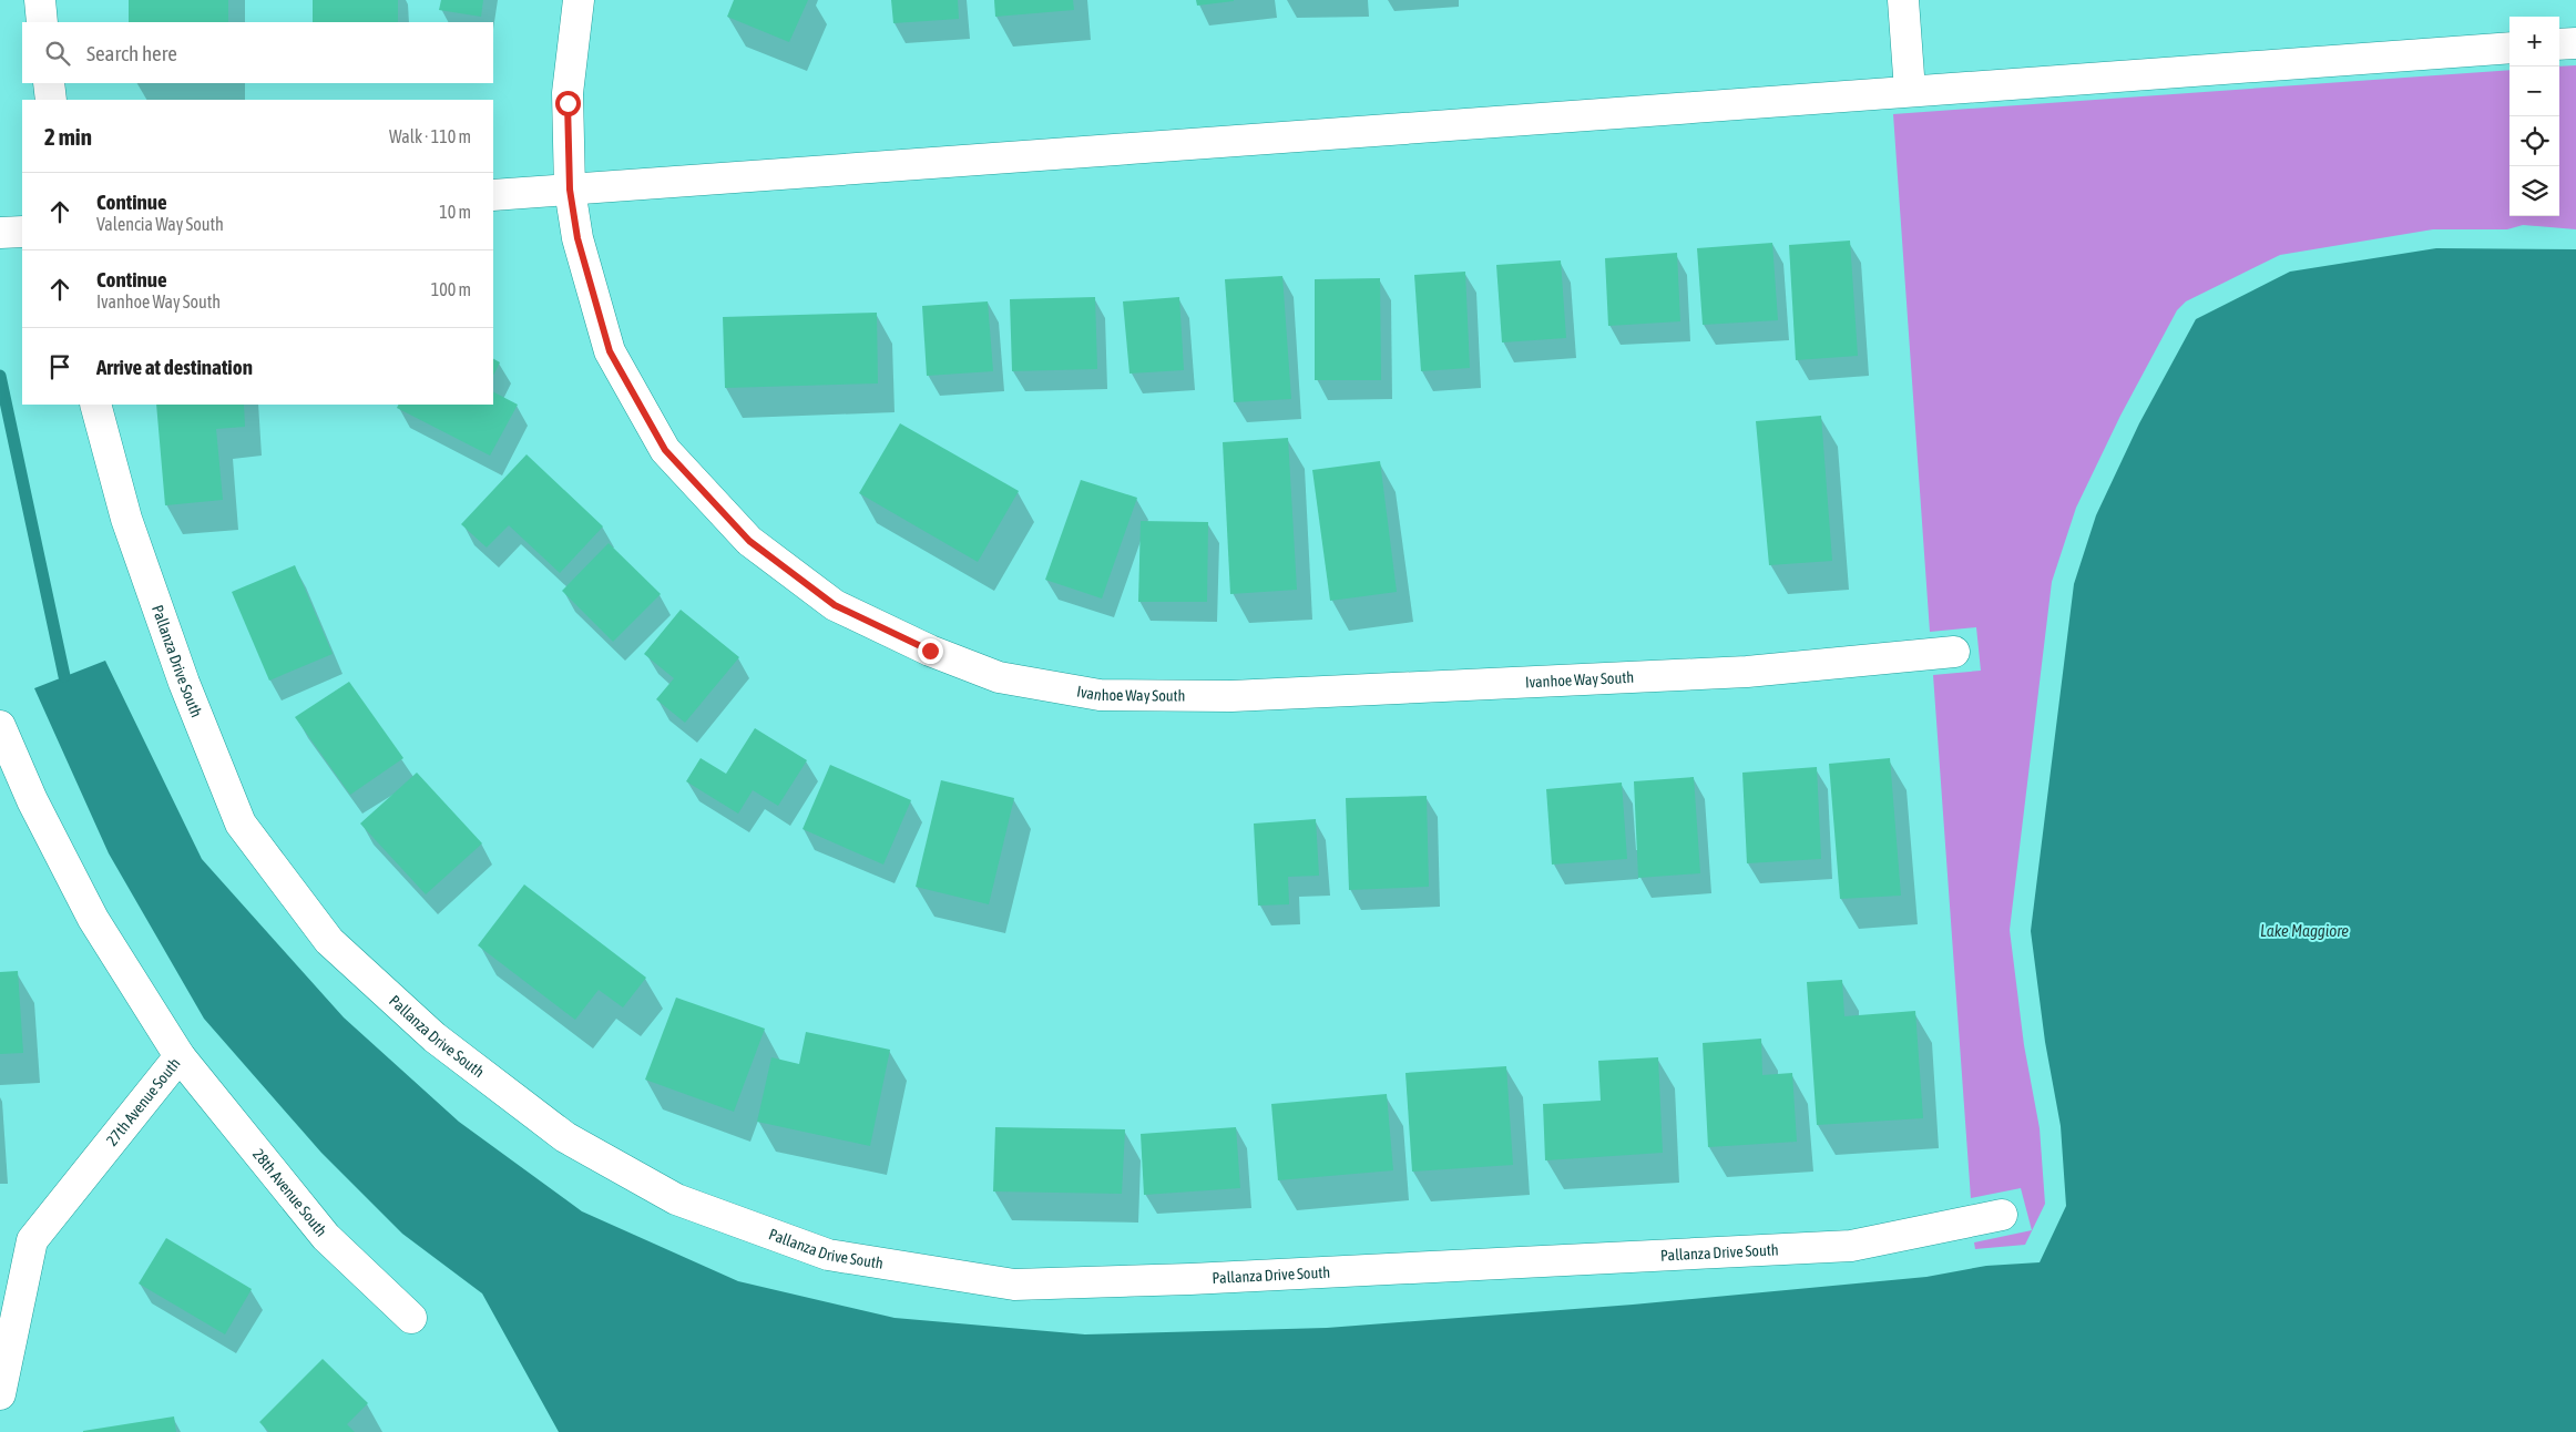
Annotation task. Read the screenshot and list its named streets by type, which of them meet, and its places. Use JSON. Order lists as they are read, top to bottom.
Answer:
{
  "streets": {
    "street": [
      "Pallanza Drive South",
      "Ivanhoe Way South",
      "27th Avenue South",
      "28th Avenue South"
    ]
  },
  "crossings": [
    ["27th Avenue South", "28th Avenue South"]
  ],
  "water": ["Lake Maggiore"],
  "page": {
    "map_buttons": ["+", "−"],
    "search": "Search here",
    "heading": ["2 min", "Walk · 110 m"],
    "list": [
      ["Continue", "Valencia Way South", "10 m"],
      ["Continue", "Ivanhoe Way South", "100 m"],
      "Arrive at destination"
    ]
  }
}
